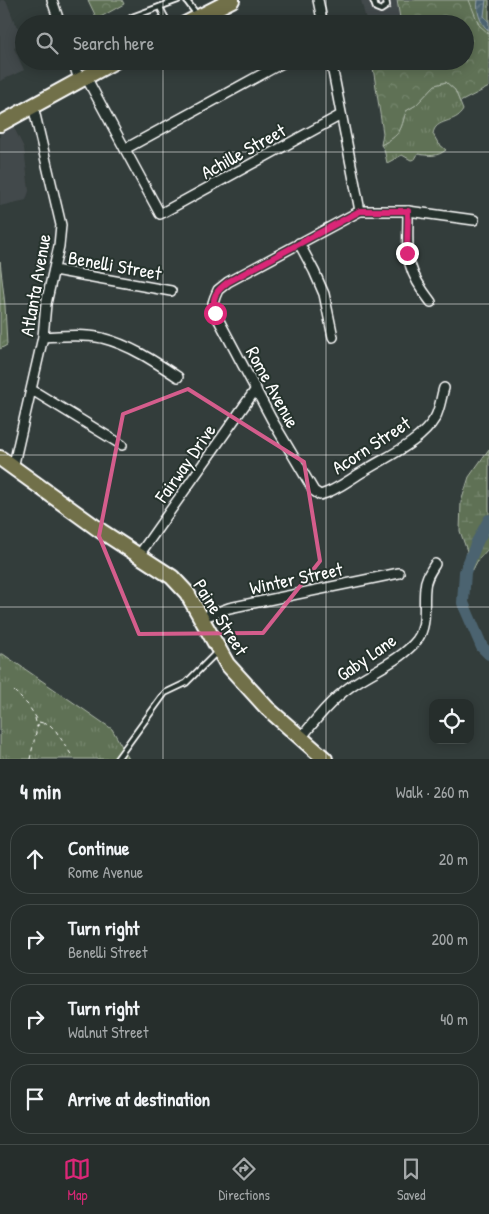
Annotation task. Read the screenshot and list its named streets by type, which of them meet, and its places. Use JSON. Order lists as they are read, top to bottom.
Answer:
{
  "streets": {
    "main road": ["Paine Street"],
    "street": [
      "Achille Street",
      "Benelli Street",
      "Atlanta Avenue",
      "Rome Avenue",
      "Acorn Street",
      "Fairway Drive",
      "Winter Street",
      "Gaby Lane"
    ]
  },
  "crossings": [
    ["Benelli Street", "Atlanta Avenue"],
    ["Atlanta Avenue", "Paine Street"],
    ["Rome Avenue", "Acorn Street"],
    ["Rome Avenue", "Fairway Drive"],
    ["Fairway Drive", "Paine Street"],
    ["Winter Street", "Paine Street"],
    ["Paine Street", "Gaby Lane"]
  ],
  "page": {
    "search": "Search here",
    "heading": ["4 min", "Walk · 260 m"],
    "list": [
      ["Continue", "Rome Avenue", "20 m"],
      ["Turn right", "Benelli Street", "200 m"],
      ["Turn right", "Walnut Street", "40 m"],
      "Arrive at destination"
    ],
    "nav": ["Map", "Directions", "Saved"]
  }
}
